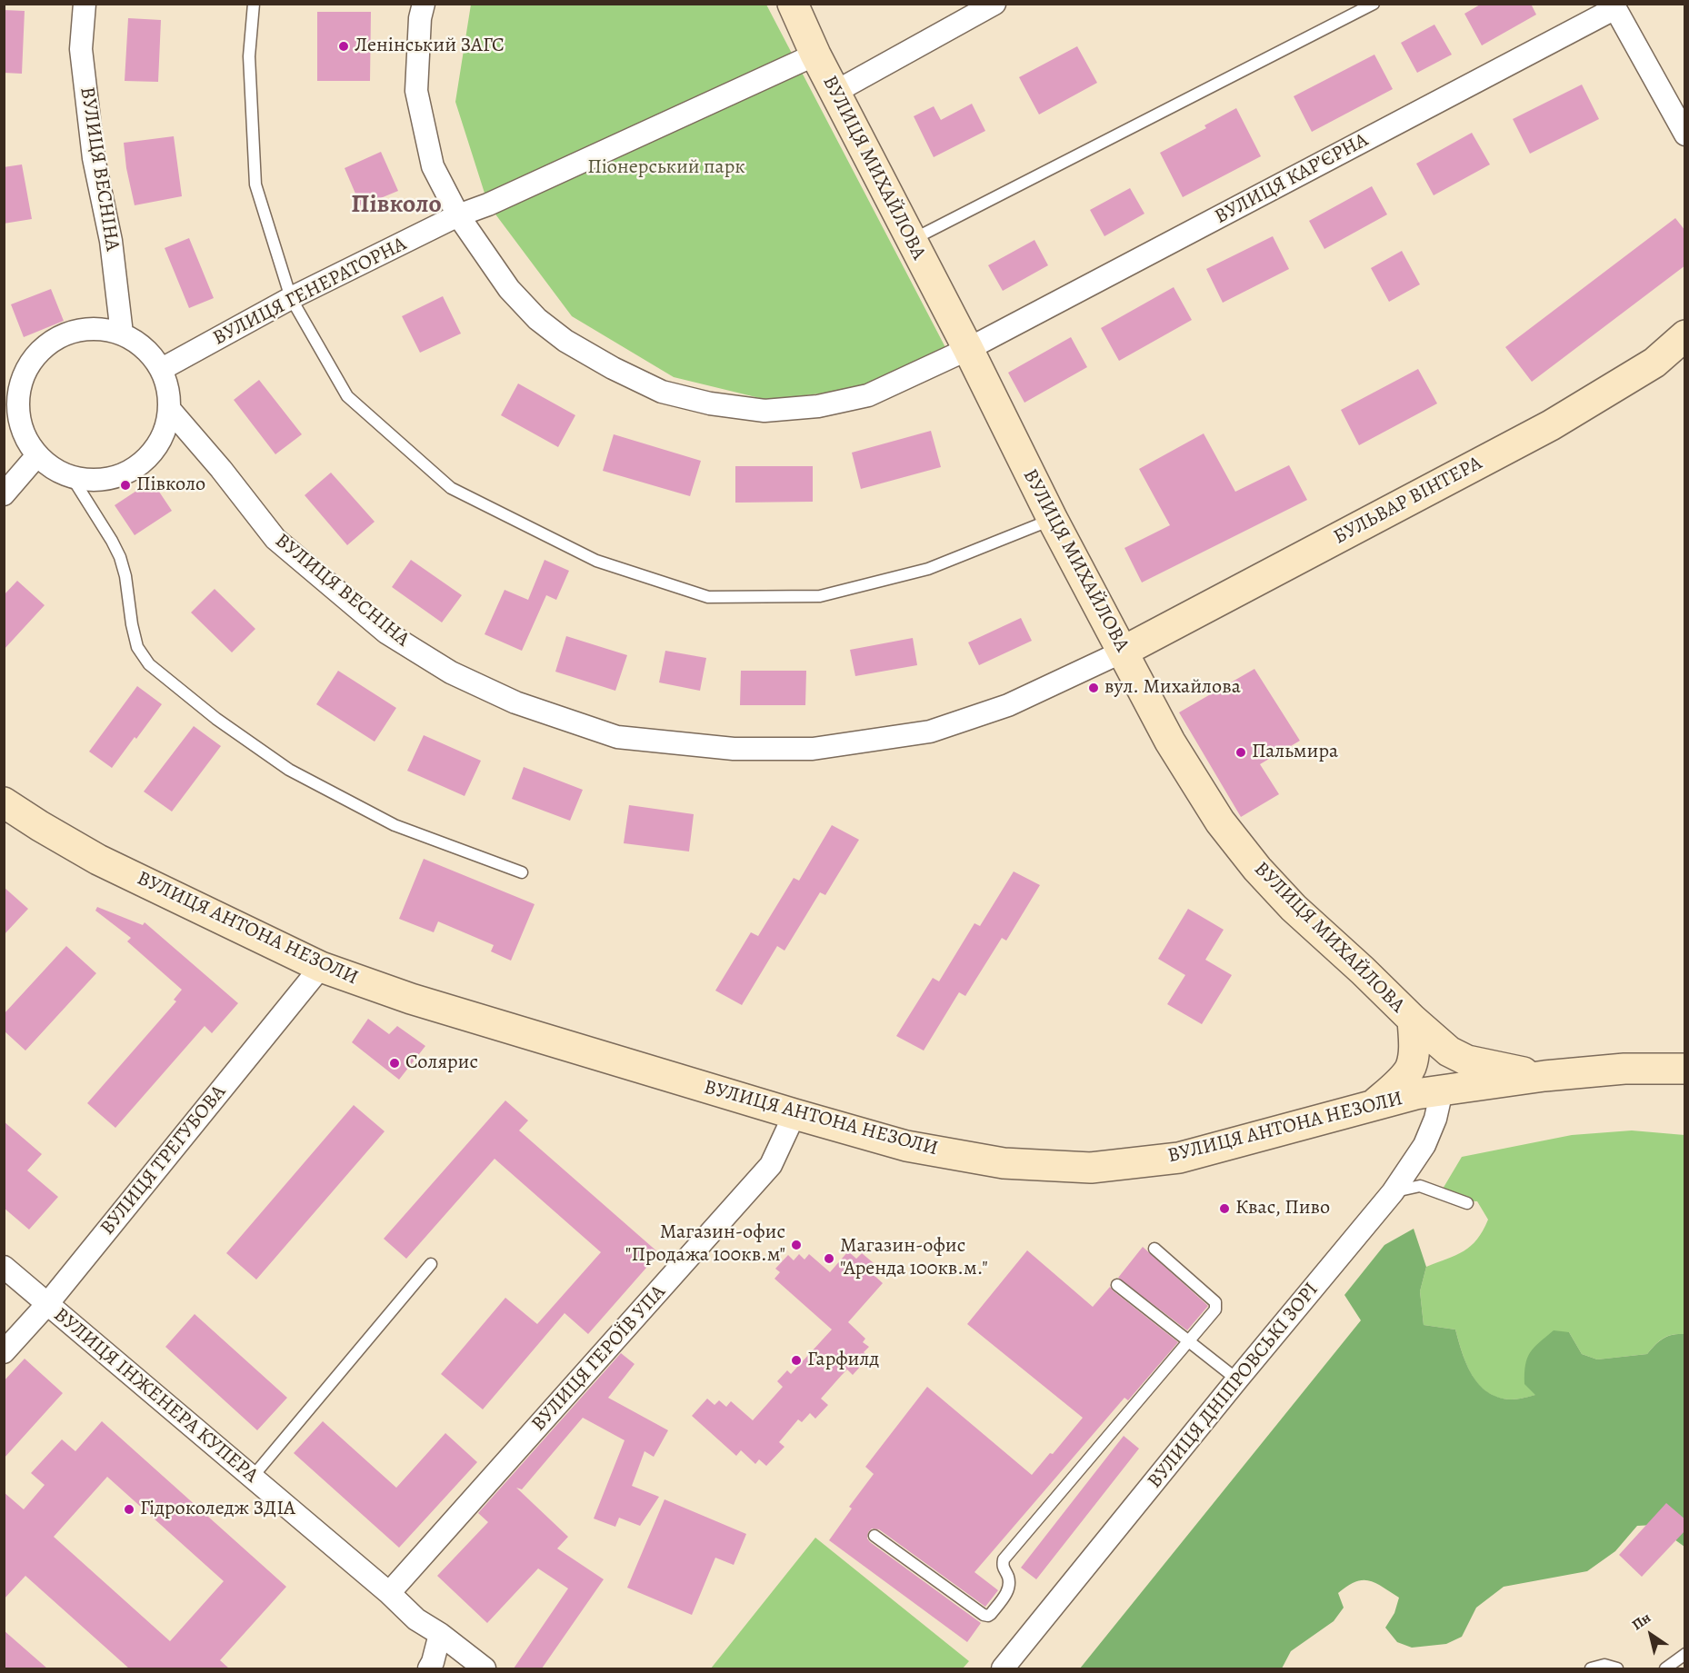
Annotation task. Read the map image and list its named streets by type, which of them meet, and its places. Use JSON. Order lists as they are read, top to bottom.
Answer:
{
  "streets": {
    "street": [
      "ВУЛИЦЯ МИХАЙЛОВА",
      "ВУЛИЦЯ ВЕСНІНА",
      "ВУЛИЦЯ КАР’ЄРНА",
      "ВУЛИЦЯ ГЕНЕРАТОРНА",
      "БУЛЬВАР ВІНТЕРА",
      "ВУЛИЦЯ АНТОНА НЕЗОЛИ",
      "ВУЛИЦЯ ТРЕГУБОВА",
      "ВУЛИЦЯ ГЕРОЇВ УПА",
      "ВУЛИЦЯ ДНІПРОВСЬКІ ЗОРІ",
      "ВУЛИЦЯ ІНЖЕНЕРА КУПЕРА"
    ]
  },
  "crossings": [
    ["ВУЛИЦЯ МИХАЙЛОВА", "ВУЛИЦЯ ВЕСНІНА"],
    ["ВУЛИЦЯ МИХАЙЛОВА", "ВУЛИЦЯ КАР’ЄРНА"],
    ["ВУЛИЦЯ МИХАЙЛОВА", "ВУЛИЦЯ ГЕНЕРАТОРНА"],
    ["ВУЛИЦЯ МИХАЙЛОВА", "БУЛЬВАР ВІНТЕРА"],
    ["ВУЛИЦЯ МИХАЙЛОВА", "ВУЛИЦЯ АНТОНА НЕЗОЛИ"],
    ["ВУЛИЦЯ ВЕСНІНА", "ВУЛИЦЯ ГЕНЕРАТОРНА"],
    ["ВУЛИЦЯ ВЕСНІНА", "БУЛЬВАР ВІНТЕРА"],
    ["ВУЛИЦЯ КАР’ЄРНА", "ВУЛИЦЯ ГЕНЕРАТОРНА"],
    ["ВУЛИЦЯ АНТОНА НЕЗОЛИ", "ВУЛИЦЯ ТРЕГУБОВА"],
    ["ВУЛИЦЯ АНТОНА НЕЗОЛИ", "ВУЛИЦЯ ГЕРОЇВ УПА"],
    ["ВУЛИЦЯ АНТОНА НЕЗОЛИ", "ВУЛИЦЯ ДНІПРОВСЬКІ ЗОРІ"],
    ["ВУЛИЦЯ ТРЕГУБОВА", "ВУЛИЦЯ ІНЖЕНЕРА КУПЕРА"],
    ["ВУЛИЦЯ ГЕРОЇВ УПА", "ВУЛИЦЯ ІНЖЕНЕРА КУПЕРА"]
  ],
  "districts": ["Півколо"],
  "parks": ["Піонерський парк"],
  "places": [
    "Ленінський ЗАГС",
    "Півколо",
    "вул. Михайлова",
    "Пальмира",
    "Солярис",
    "Квас, Пиво",
    "Магазин-офис \"Продажа 100кв.м\"",
    "Магазин-офис \"Аренда 100кв.м.\"",
    "Гарфилд",
    "Гідроколедж ЗДIА"
  ],
  "north": "top left"
}
